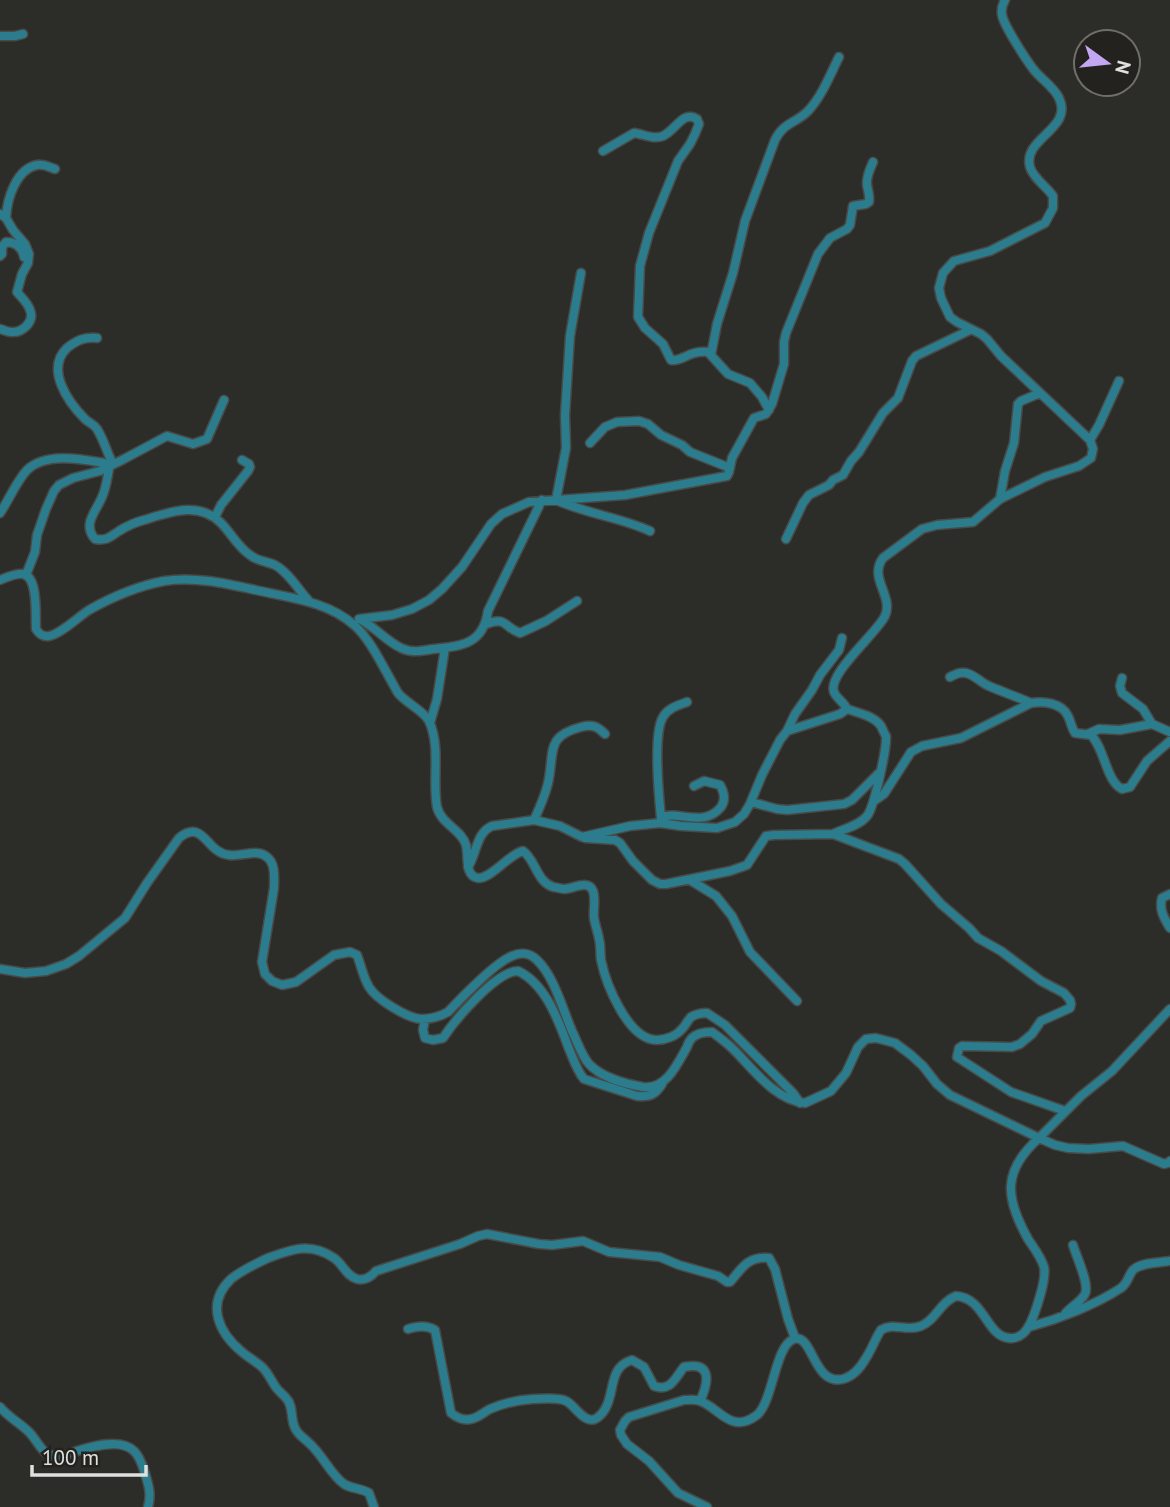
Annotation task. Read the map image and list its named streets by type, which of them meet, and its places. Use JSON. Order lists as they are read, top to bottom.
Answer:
{
  "scale_bar": "100 m",
  "north": "right"
}
